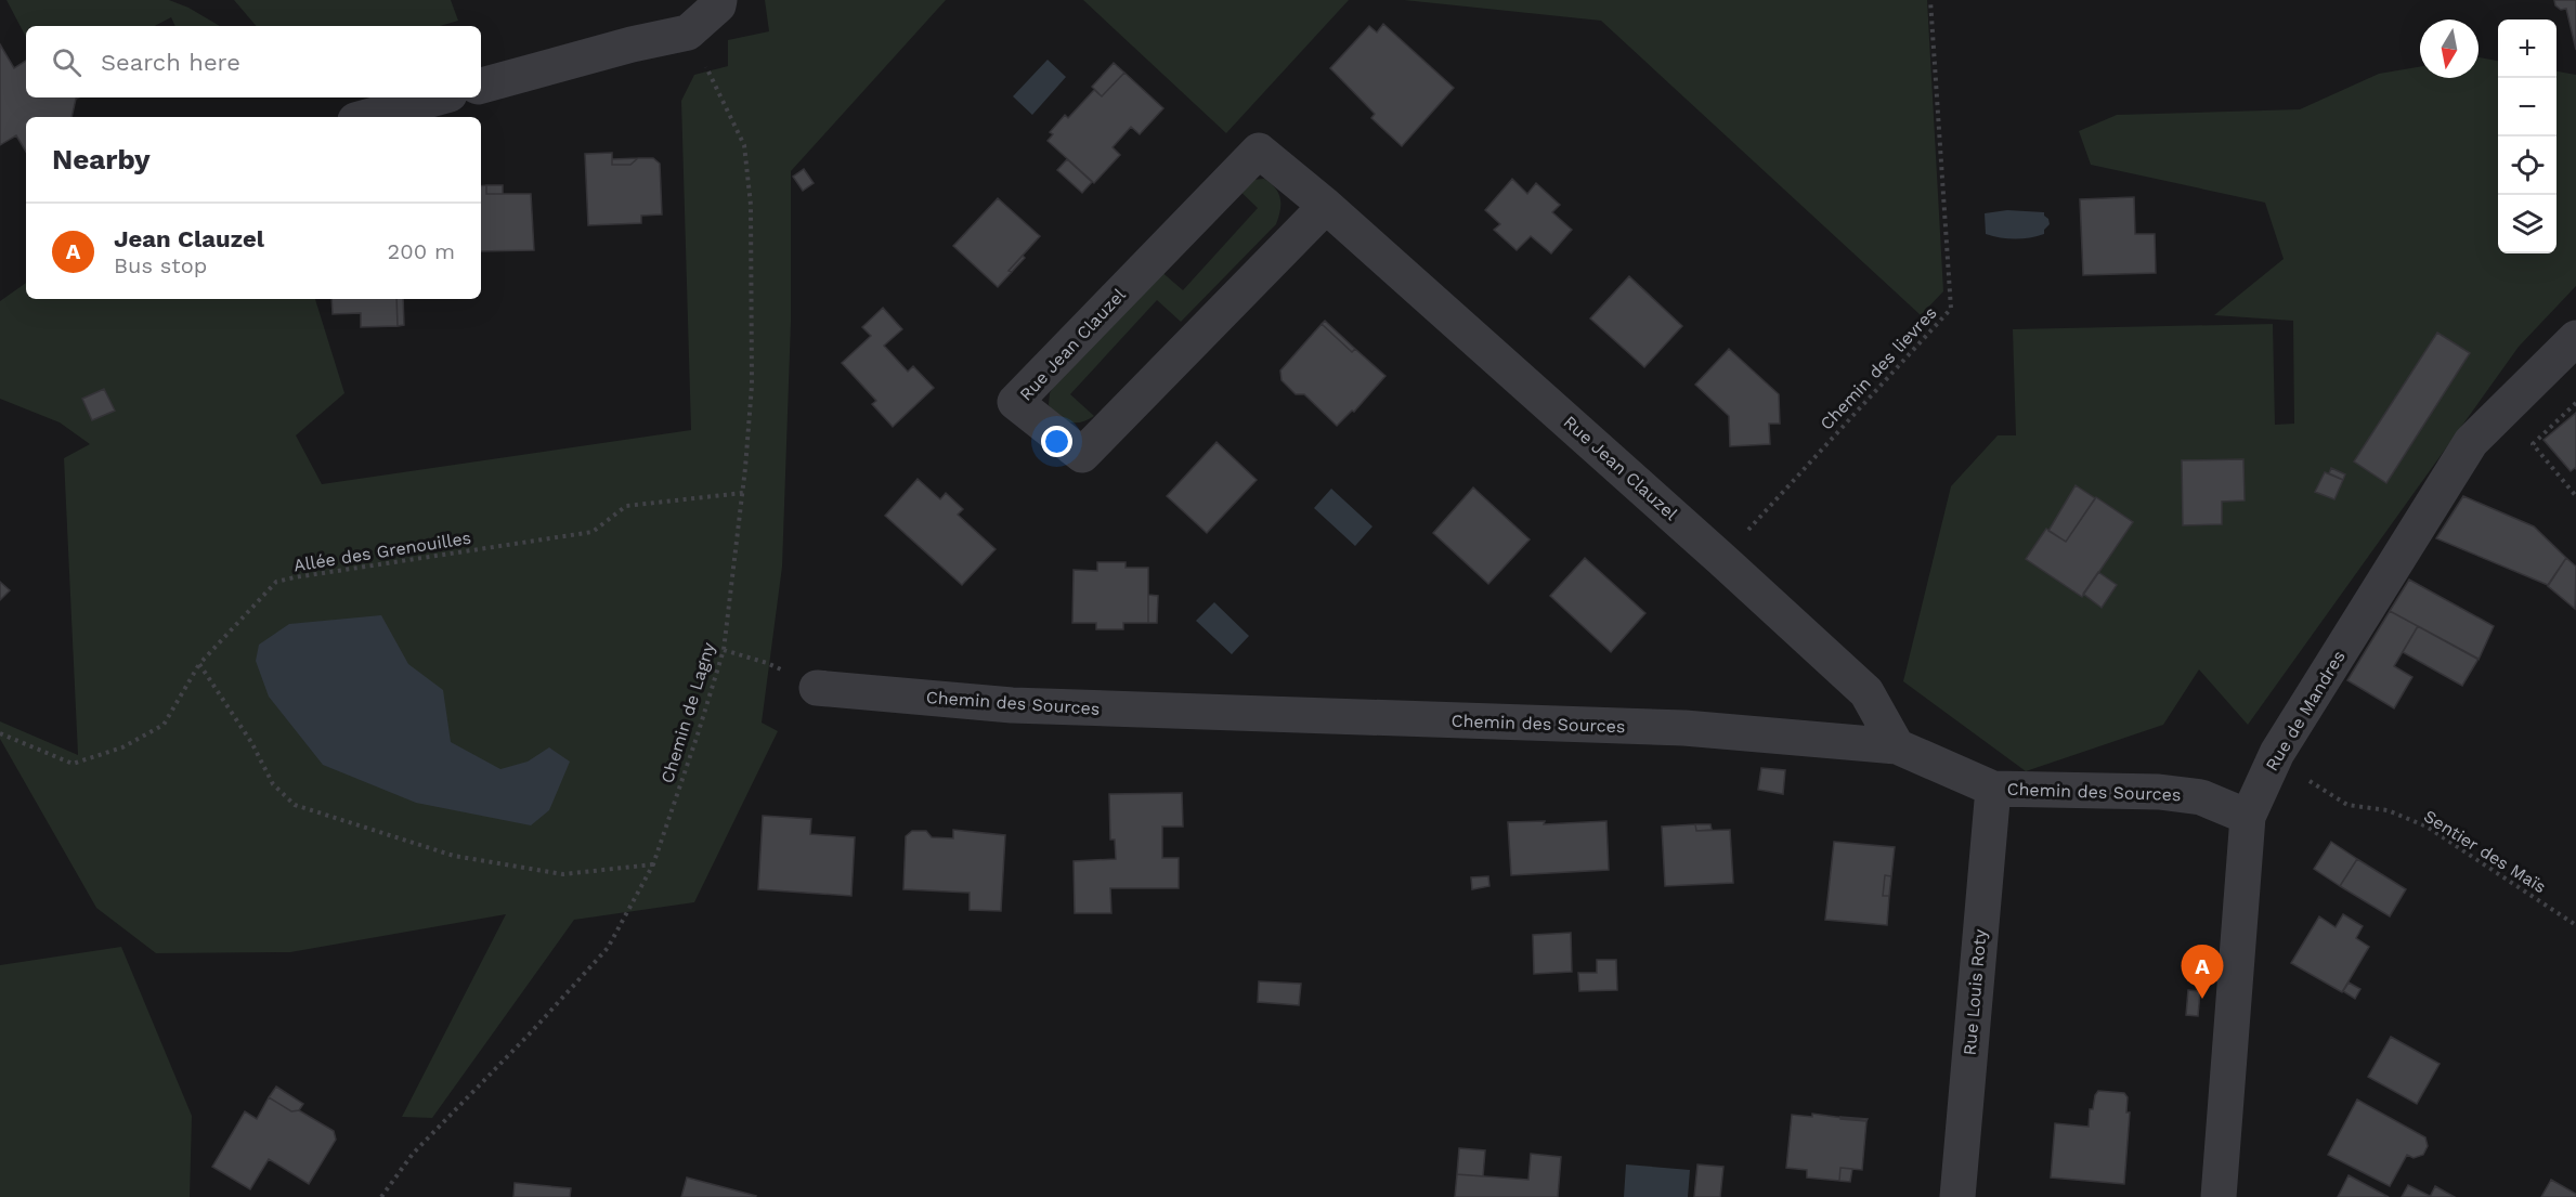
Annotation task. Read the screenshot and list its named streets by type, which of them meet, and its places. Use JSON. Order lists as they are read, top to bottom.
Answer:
{
  "streets": {
    "street": [
      "Rue Jean Clauzel",
      "Chemin des Sources",
      "Rue de Mandres",
      "Rue Louis Roty"
    ],
    "path": [
      "Chemin des lievres",
      "Allée des Grenouilles",
      "Chemin de Lagny",
      "Sentier des Maïs"
    ]
  },
  "crossings": [
    ["Rue Jean Clauzel", "Chemin des lievres"],
    ["Rue Jean Clauzel", "Chemin des Sources"],
    ["Allée des Grenouilles", "Chemin de Lagny"],
    ["Chemin des Sources", "Rue de Mandres"],
    ["Chemin des Sources", "Rue Louis Roty"],
    ["Rue de Mandres", "Sentier des Maïs"]
  ],
  "north": "bottom",
  "page": {
    "map_buttons": ["+", "−"],
    "search": "Search here",
    "heading": "Nearby",
    "list": [
      {
        "mark": "A",
        "name": "Jean Clauzel",
        "note": "Bus stop",
        "value": "200 m"
      }
    ],
    "pins": "A"
  }
}
